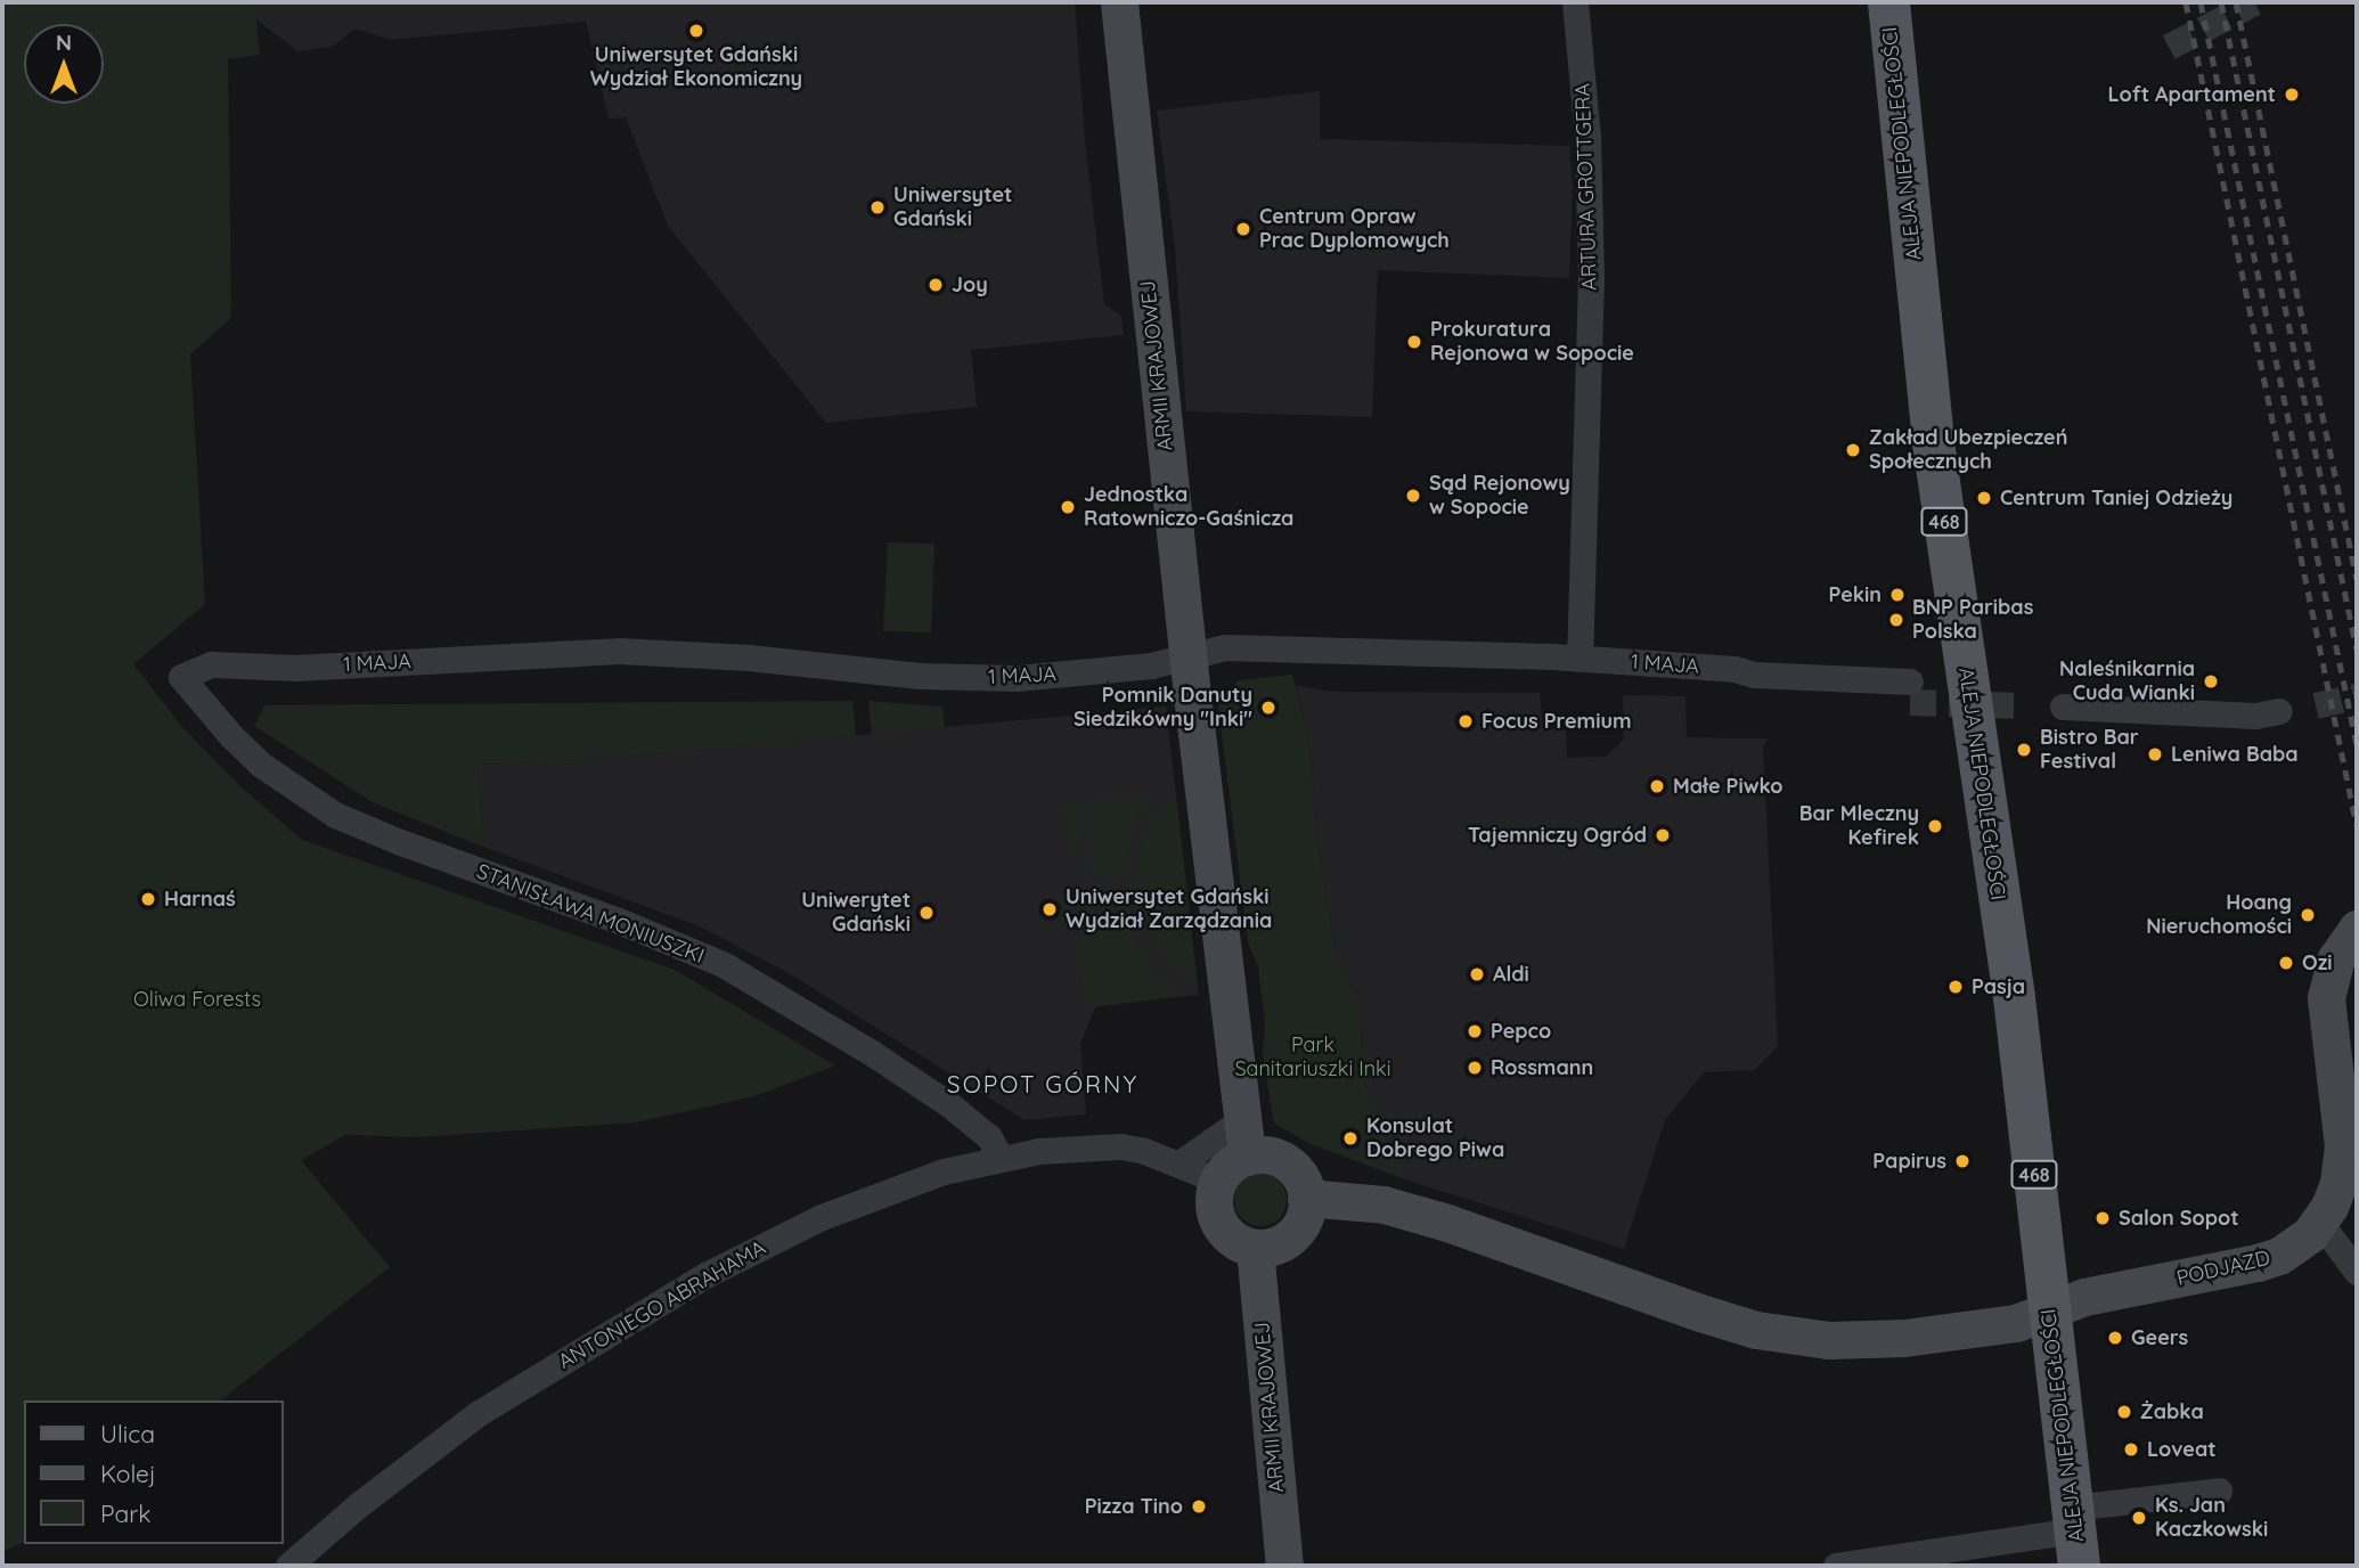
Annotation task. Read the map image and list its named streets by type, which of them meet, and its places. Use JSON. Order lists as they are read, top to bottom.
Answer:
{
  "streets": {
    "main road": ["ALEJA NIEPODLEGŁOŚCI", "468"],
    "street": [
      "ARTURA GROTTGERA",
      "ARMII KRAJOWEJ",
      "1 MAJA",
      "STANISŁAWA MONIUSZKI",
      "PODJAZD",
      "ANTONIEGO ABRAHAMA"
    ]
  },
  "crossings": [
    ["ALEJA NIEPODLEGŁOŚCI", "PODJAZD"],
    ["ARTURA GROTTGERA", "1 MAJA"],
    ["ARMII KRAJOWEJ", "1 MAJA"],
    ["ARMII KRAJOWEJ", "PODJAZD"],
    ["ARMII KRAJOWEJ", "ANTONIEGO ABRAHAMA"],
    ["1 MAJA", "STANISŁAWA MONIUSZKI"],
    ["STANISŁAWA MONIUSZKI", "ANTONIEGO ABRAHAMA"],
    ["PODJAZD", "ANTONIEGO ABRAHAMA"]
  ],
  "districts": ["SOPOT GÓRNY"],
  "parks": ["Oliwa Forests", "Park Sanitariuszki Inki"],
  "places": [
    "Uniwersytet Gdański Wydział Ekonomiczny",
    "Loft Apartament",
    "Uniwersytet Gdański",
    "Centrum Opraw Prac Dyplomowych",
    "Joy",
    "Prokuratura Rejonowa w Sopocie",
    "Zakład Ubezpieczeń Społecznych",
    "Sąd Rejonowy w Sopocie",
    "Centrum Taniej Odzieży",
    "Jednostka Ratowniczo-Gaśnicza",
    "Pekin",
    "BNP Paribas Polska",
    "Naleśnikarnia Cuda Wianki",
    "Pomnik Danuty Siedzikówny \"Inki\"",
    "Focus Premium",
    "Bistro Bar Festival",
    "Leniwa Baba",
    "Małe Piwko",
    "Bar Mleczny Kefirek",
    "Tajemniczy Ogród",
    "Harnaś",
    "Uniwersytet Gdański Wydział Zarządzania",
    "Uniwerytet Gdański",
    "Hoang Nieruchomości",
    "Ozi",
    "Aldi",
    "Pasja",
    "Pepco",
    "Rossmann",
    "Konsulat Dobrego Piwa",
    "Papirus",
    "Salon Sopot",
    "Geers",
    "Żabka",
    "Loveat",
    "Pizza Tino",
    "Ks. Jan Kaczkowski"
  ],
  "legend": ["Ulica", "Kolej", "Park"],
  "north": "top"
}
